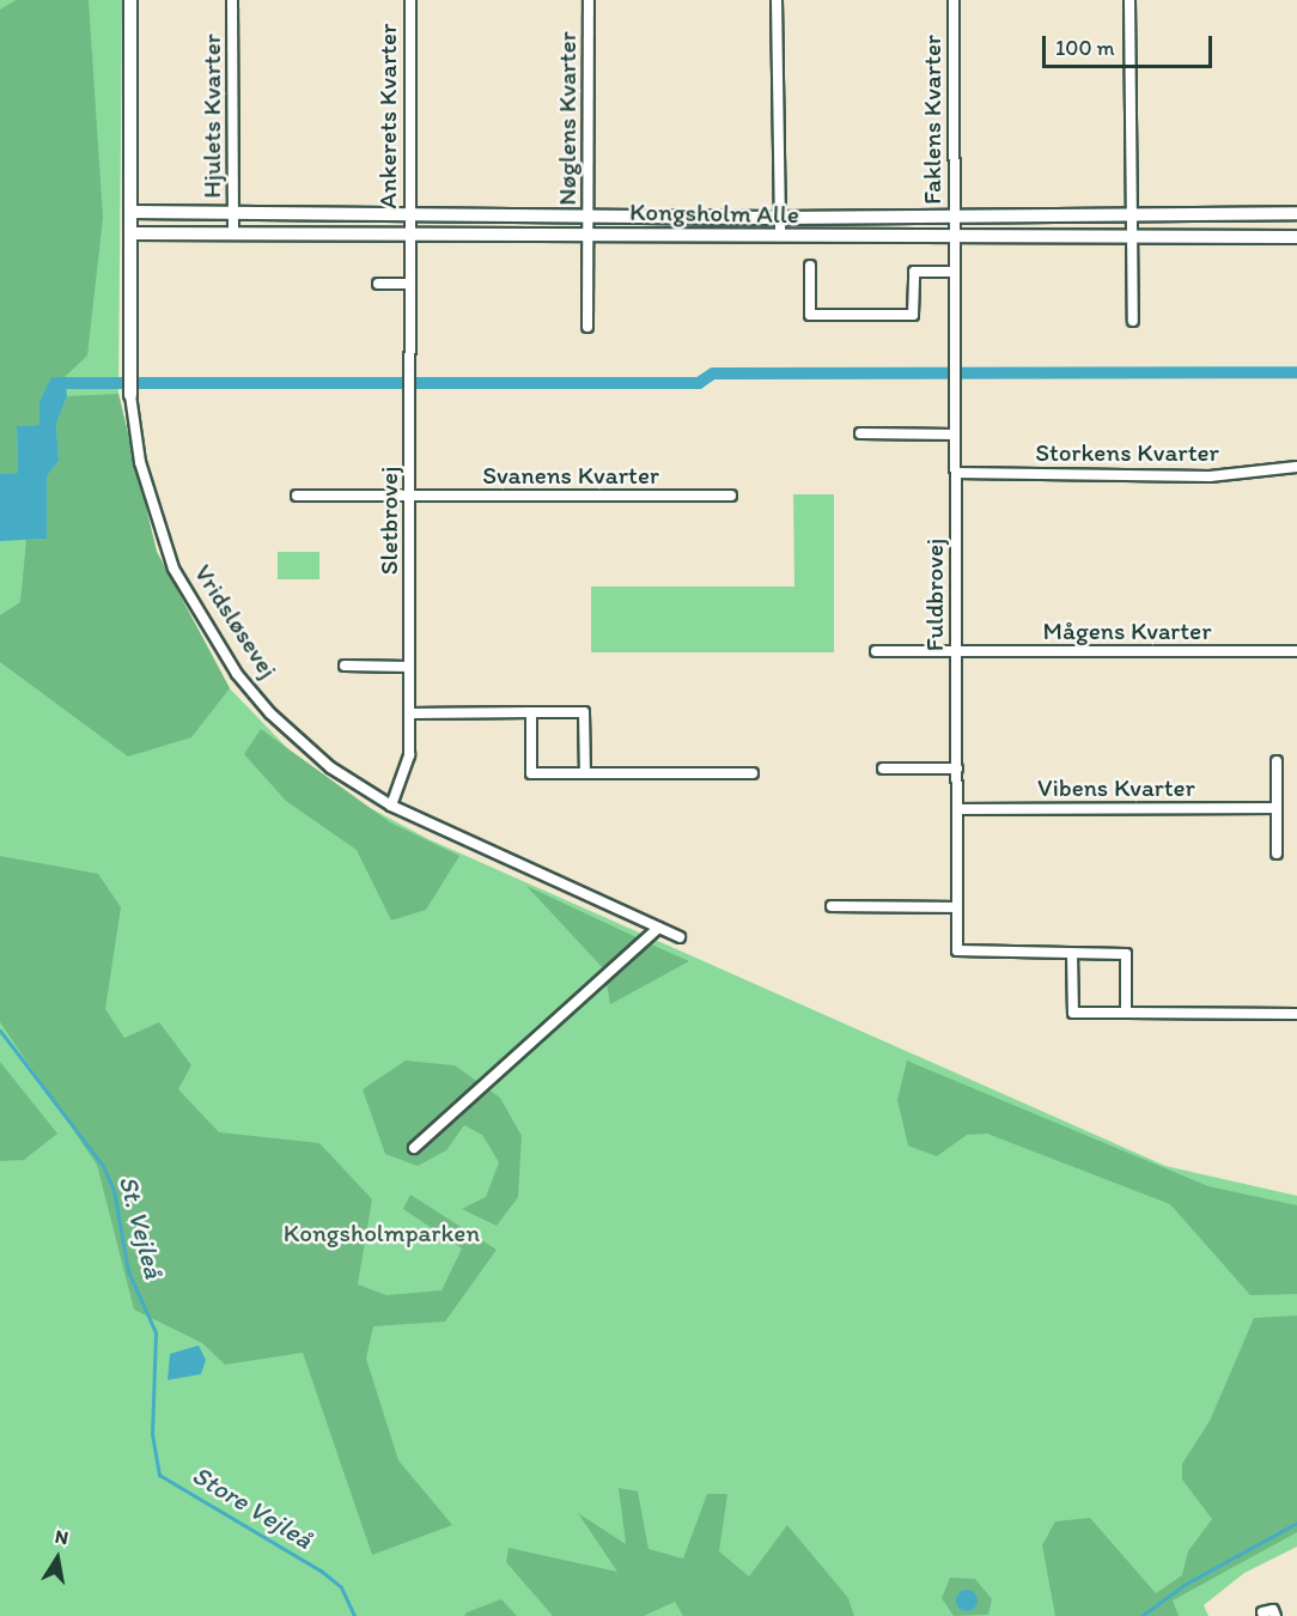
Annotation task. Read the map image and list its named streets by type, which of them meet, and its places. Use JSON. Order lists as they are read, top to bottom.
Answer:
{
  "streets": {
    "street": [
      "Hjulets Kvarter",
      "Ankerets Kvarter",
      "Nøglens Kvarter",
      "Faklens Kvarter",
      "Kongsholm Alle",
      "Storkens Kvarter",
      "Svanens Kvarter",
      "Sletbrovej",
      "Fuldbrovej",
      "Vridsløsevej",
      "Mågens Kvarter",
      "Vibens Kvarter"
    ]
  },
  "crossings": [
    ["Hjulets Kvarter", "Kongsholm Alle"],
    ["Ankerets Kvarter", "Kongsholm Alle"],
    ["Ankerets Kvarter", "Sletbrovej"],
    ["Nøglens Kvarter", "Kongsholm Alle"],
    ["Faklens Kvarter", "Kongsholm Alle"],
    ["Faklens Kvarter", "Fuldbrovej"],
    ["Kongsholm Alle", "Sletbrovej"],
    ["Kongsholm Alle", "Fuldbrovej"],
    ["Kongsholm Alle", "Vridsløsevej"],
    ["Storkens Kvarter", "Fuldbrovej"],
    ["Svanens Kvarter", "Sletbrovej"],
    ["Sletbrovej", "Vridsløsevej"],
    ["Fuldbrovej", "Mågens Kvarter"],
    ["Fuldbrovej", "Vibens Kvarter"]
  ],
  "water": ["St. Vejleå", "Store Vejleå"],
  "parks": ["Kongsholmparken"],
  "scale_bar": "100 m",
  "north": "top"
}
